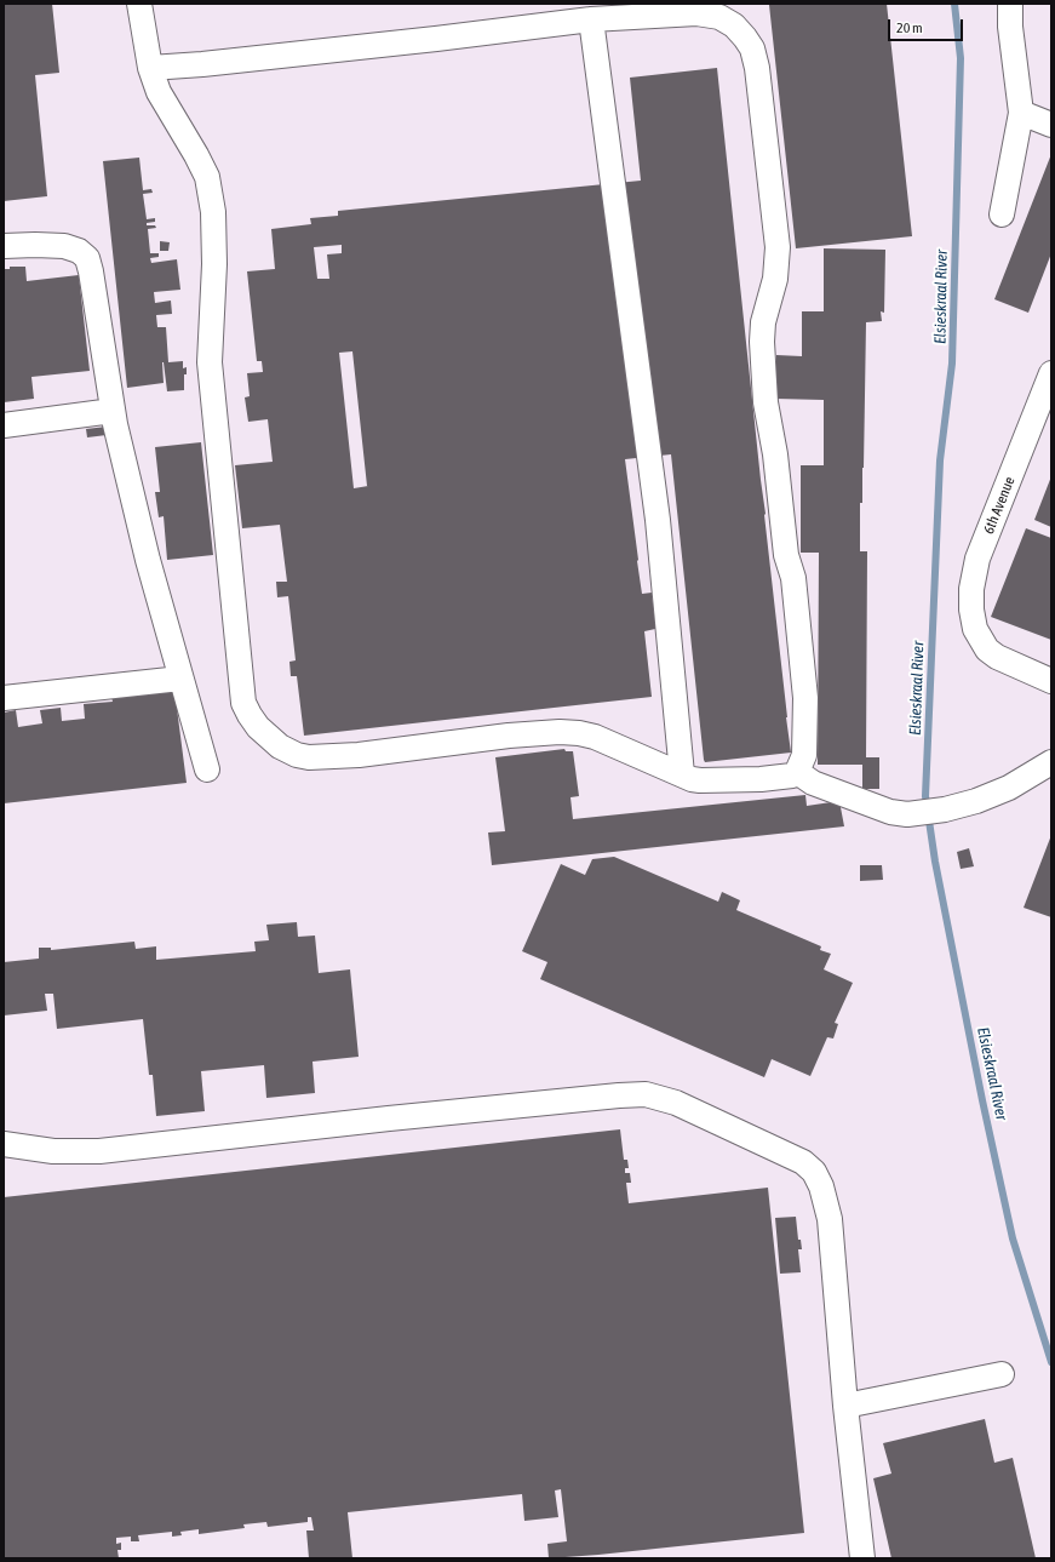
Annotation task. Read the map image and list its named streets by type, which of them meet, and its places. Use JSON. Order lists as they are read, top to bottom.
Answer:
{
  "streets": {
    "lane": ["6th Avenue"]
  },
  "water": ["Elsieskraal River"],
  "scale_bar": "20 m"
}
